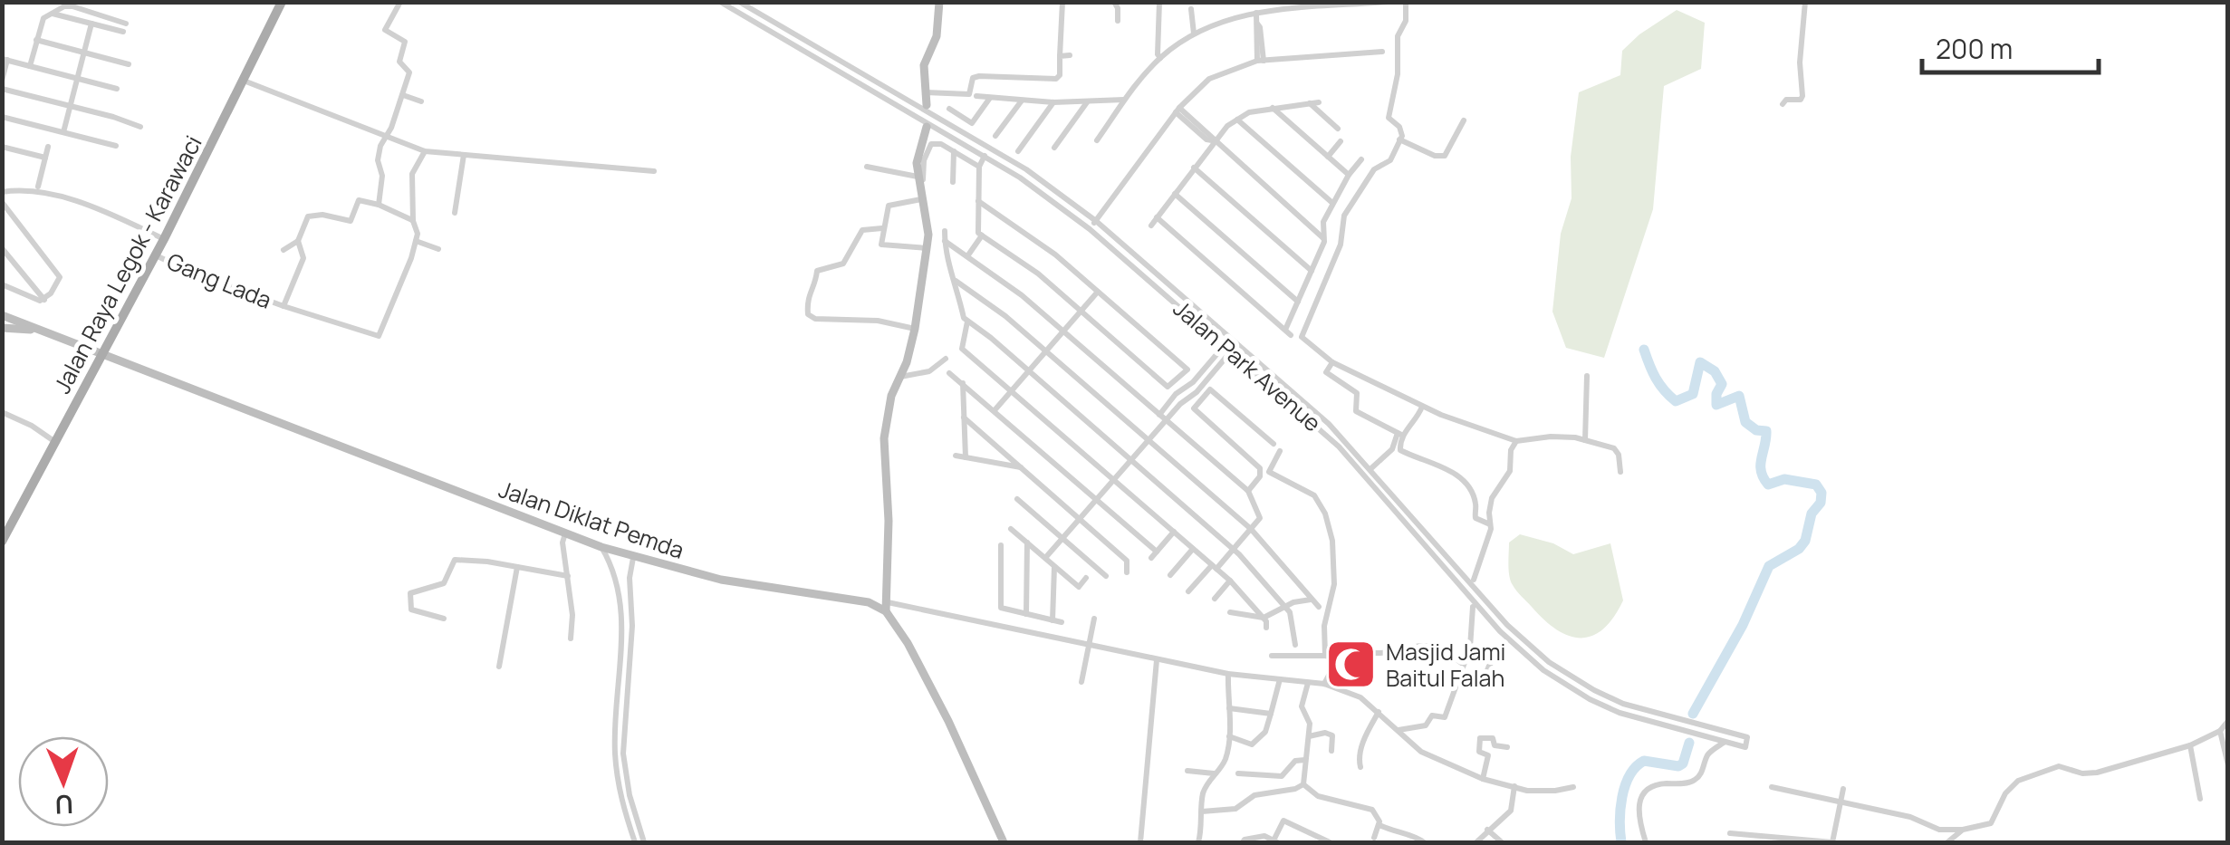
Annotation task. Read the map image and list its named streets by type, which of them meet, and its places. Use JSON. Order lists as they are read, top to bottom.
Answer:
{
  "streets": {
    "main road": ["Jalan Raya Legok - Karawaci"],
    "street": ["Gang Lada", "Jalan Park Avenue", "Jalan Diklat Pemda"]
  },
  "crossings": [
    ["Jalan Raya Legok - Karawaci", "Gang Lada"],
    ["Jalan Raya Legok - Karawaci", "Jalan Diklat Pemda"]
  ],
  "places": {
    "mosque": ["Masjid Jami Baitul Falah"]
  },
  "scale_bar": "200 m",
  "north": "bottom"
}
